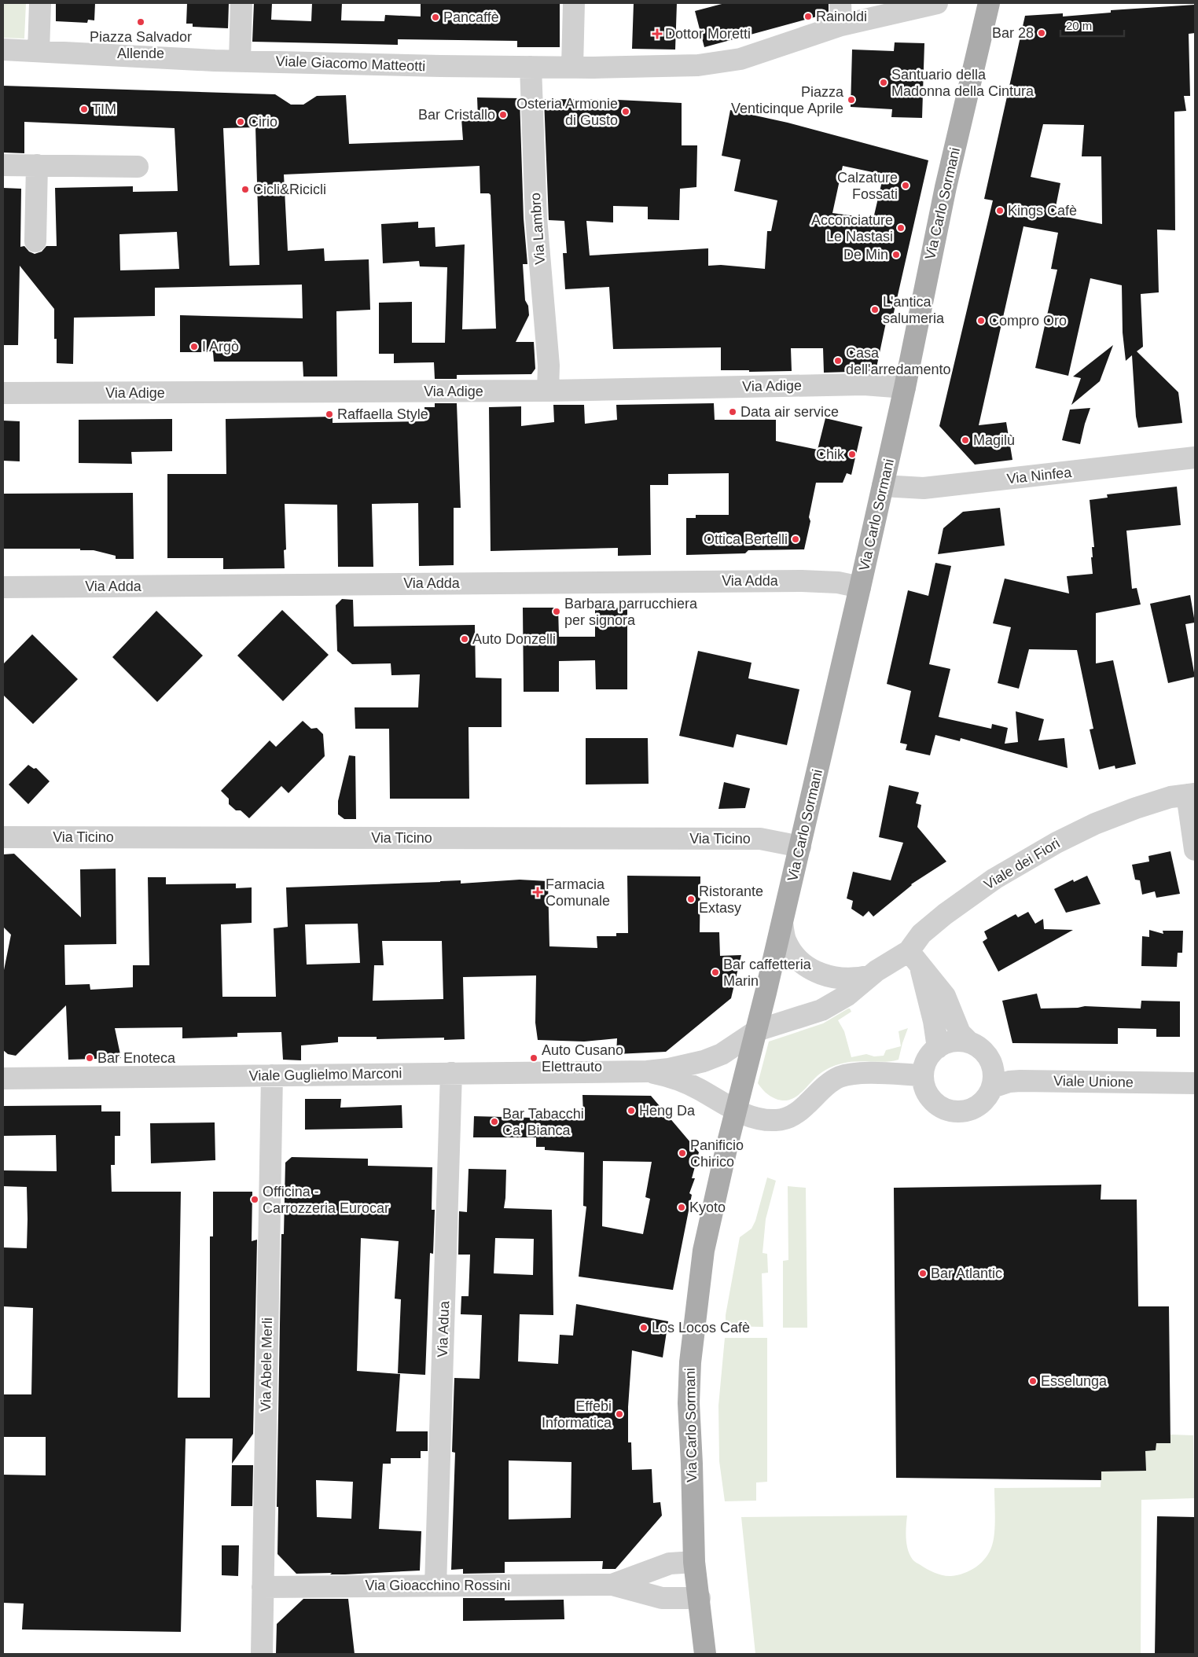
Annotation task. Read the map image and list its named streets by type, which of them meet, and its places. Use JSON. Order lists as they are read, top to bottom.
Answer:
{
  "streets": {
    "main road": ["Via Carlo Sormani"],
    "street": [
      "Viale Giacomo Matteotti",
      "Via Lambro",
      "Via Adige",
      "Via Ninfea",
      "Via Adda",
      "Via Ticino",
      "Viale dei Fiori",
      "Viale Guglielmo Marconi",
      "Viale Unione",
      "Via Adua",
      "Via Abele Merli",
      "Via Gioacchino Rossini"
    ]
  },
  "crossings": [
    ["Viale Giacomo Matteotti", "Via Lambro"],
    ["Via Carlo Sormani", "Via Adige"],
    ["Via Carlo Sormani", "Via Ninfea"],
    ["Via Carlo Sormani", "Via Adda"],
    ["Via Carlo Sormani", "Via Ticino"],
    ["Via Carlo Sormani", "Viale dei Fiori"],
    ["Via Carlo Sormani", "Viale Guglielmo Marconi"],
    ["Via Carlo Sormani", "Via Gioacchino Rossini"],
    ["Via Lambro", "Via Adige"],
    ["Viale dei Fiori", "Viale Guglielmo Marconi"],
    ["Viale Guglielmo Marconi", "Via Adua"],
    ["Viale Guglielmo Marconi", "Via Abele Merli"],
    ["Via Adua", "Via Gioacchino Rossini"],
    ["Via Abele Merli", "Via Gioacchino Rossini"]
  ],
  "places": {
    "other": [
      "Rainoldi",
      "Pancaffè",
      "Piazza Salvador Allende",
      "Bar 28",
      "Santuario della Madonna della Cintura",
      "Piazza Venticinque Aprile",
      "TIM",
      "Osteria Armonie di Gusto",
      "Bar Cristallo",
      "Cirio",
      "Calzature Fossati",
      "Cicli&Ricicli",
      "Kings Cafè",
      "Acconciature Le Nastasi",
      "De Min",
      "L'antica salumeria",
      "Compro Oro",
      "I Argò",
      "Casa dell'arredamento",
      "Data air service",
      "Raffaella Style",
      "Magilù",
      "Chik",
      "Ottica Bertelli",
      "Barbara parrucchiera per signora",
      "Auto Donzelli",
      "Ristorante Extasy",
      "Bar caffetteria Marin",
      "Bar Enoteca",
      "Auto Cusano Elettrauto",
      "Heng Da",
      "Bar Tabacchi Ca' Bianca",
      "Panificio Chirico",
      "Officina - Carrozzeria Eurocar",
      "Kyoto",
      "Bar Atlantic",
      "Los Locos Cafè",
      "Esselunga",
      "Effebi Informatica"
    ],
    "health": ["Dottor Moretti", "Farmacia Comunale"]
  },
  "scale_bar": "20 m"
}
